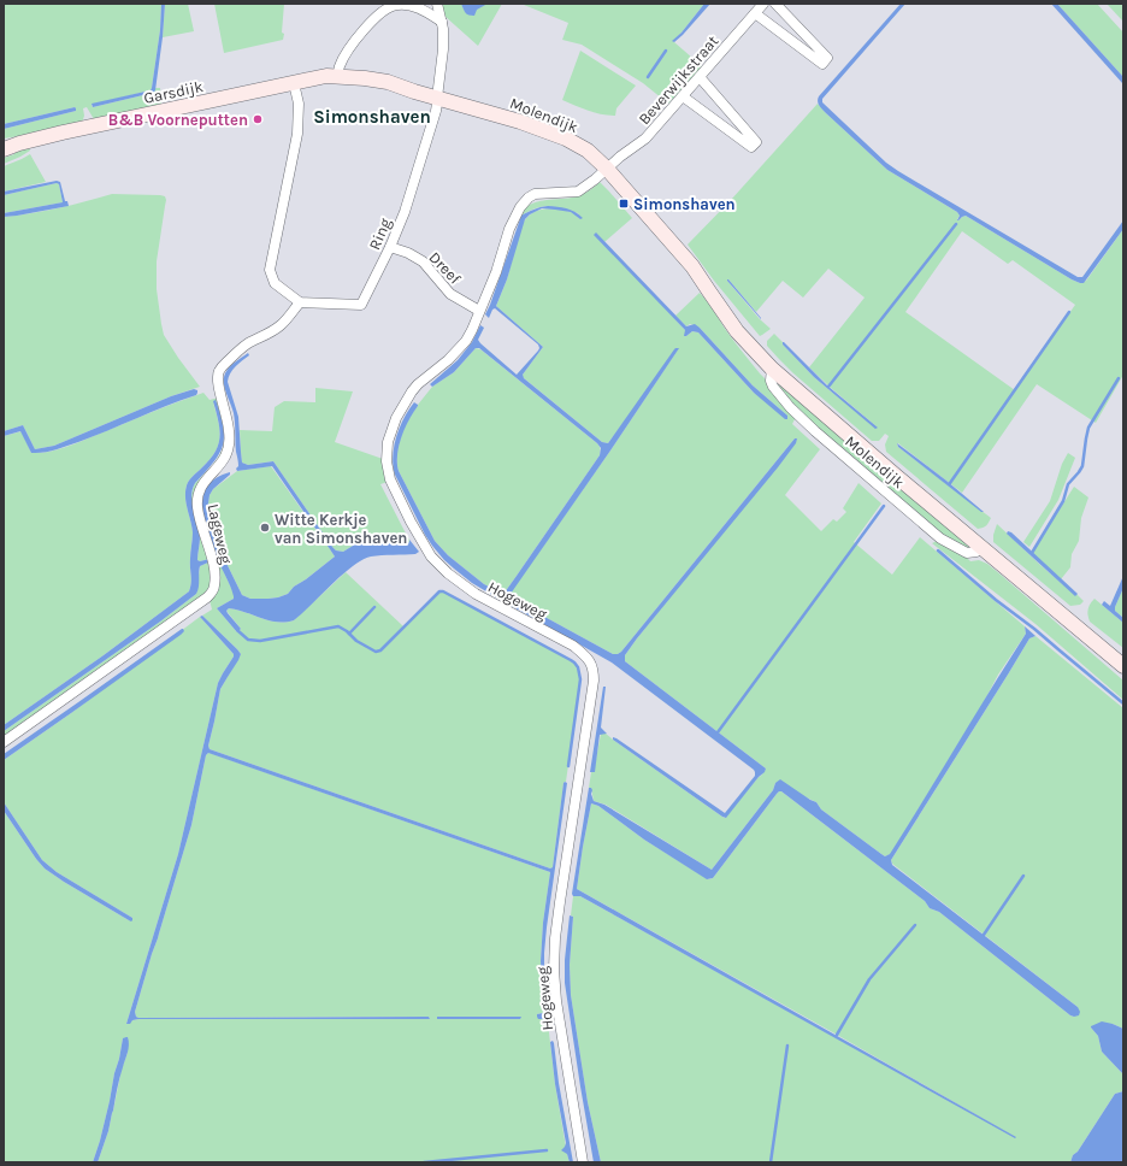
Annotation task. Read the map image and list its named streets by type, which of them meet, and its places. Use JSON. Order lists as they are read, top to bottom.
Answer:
{
  "streets": {
    "main road": ["Garsdijk", "Molendijk"],
    "street": [
      "Beverwijkstraat",
      "Ring",
      "Dreef",
      "Lageweg",
      "Hogeweg"
    ]
  },
  "crossings": [
    ["Beverwijkstraat", "Molendijk"],
    ["Beverwijkstraat", "Hogeweg"],
    ["Garsdijk", "Molendijk"],
    ["Molendijk", "Ring"],
    ["Molendijk", "Hogeweg"],
    ["Ring", "Dreef"],
    ["Ring", "Lageweg"],
    ["Dreef", "Hogeweg"]
  ],
  "districts": ["Simonshaven"],
  "places": {
    "other": ["B&B Voorneputten", "Witte Kerkje van Simonshaven"],
    "transit": ["Simonshaven"]
  }
}
